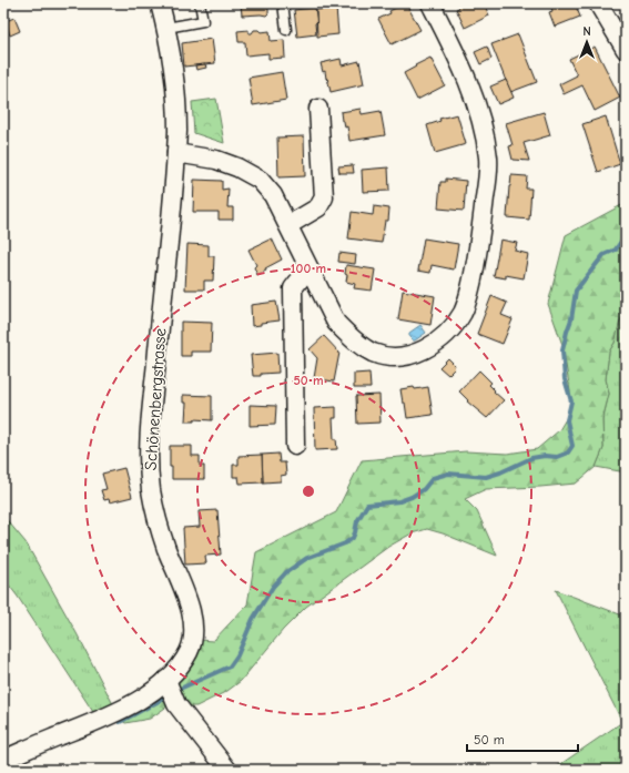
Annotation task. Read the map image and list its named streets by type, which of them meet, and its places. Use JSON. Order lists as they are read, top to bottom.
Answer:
{
  "streets": {
    "street": ["Schönenbergstrasse"]
  },
  "scale_bar": "50 m",
  "north": "top",
  "rings": ["100 m", "50 m"]
}
